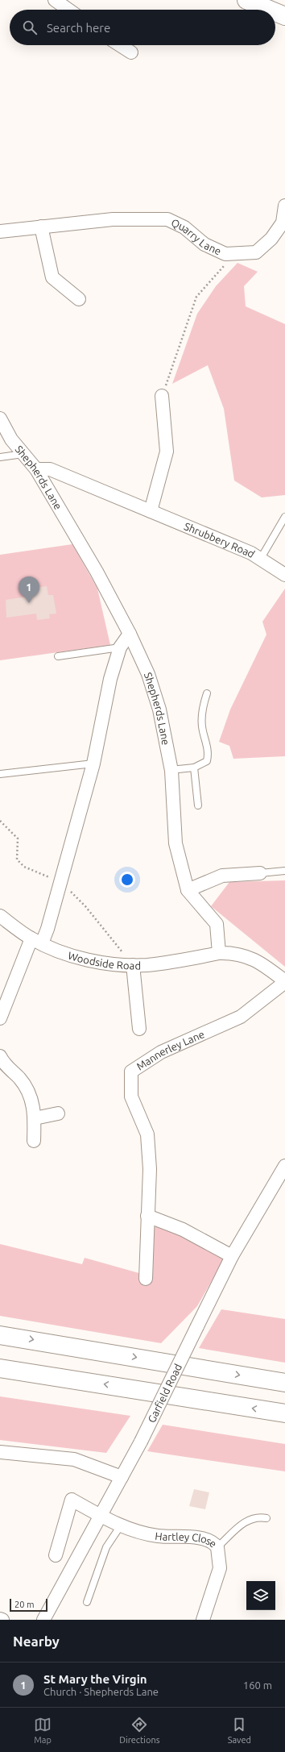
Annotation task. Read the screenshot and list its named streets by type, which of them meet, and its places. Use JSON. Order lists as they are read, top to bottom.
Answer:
{
  "streets": {
    "street": [
      "Quarry Lane",
      "Shepherds Lane",
      "Shrubbery Road",
      "Woodside Road",
      "Mannerley Lane",
      "Garfield Road",
      "Hartley Close"
    ]
  },
  "crossings": [
    ["Shepherds Lane", "Shrubbery Road"],
    ["Shepherds Lane", "Woodside Road"],
    ["Garfield Road", "Hartley Close"]
  ],
  "scale_bar": "20 m",
  "page": {
    "search": "Search here",
    "pins": "1",
    "scale": "20 m",
    "heading": "Nearby",
    "list": [
      {
        "mark": "1",
        "name": "St Mary the Virgin",
        "note": "Church · Shepherds Lane",
        "value": "160 m"
      }
    ],
    "nav": ["Map", "Directions", "Saved"]
  }
}
